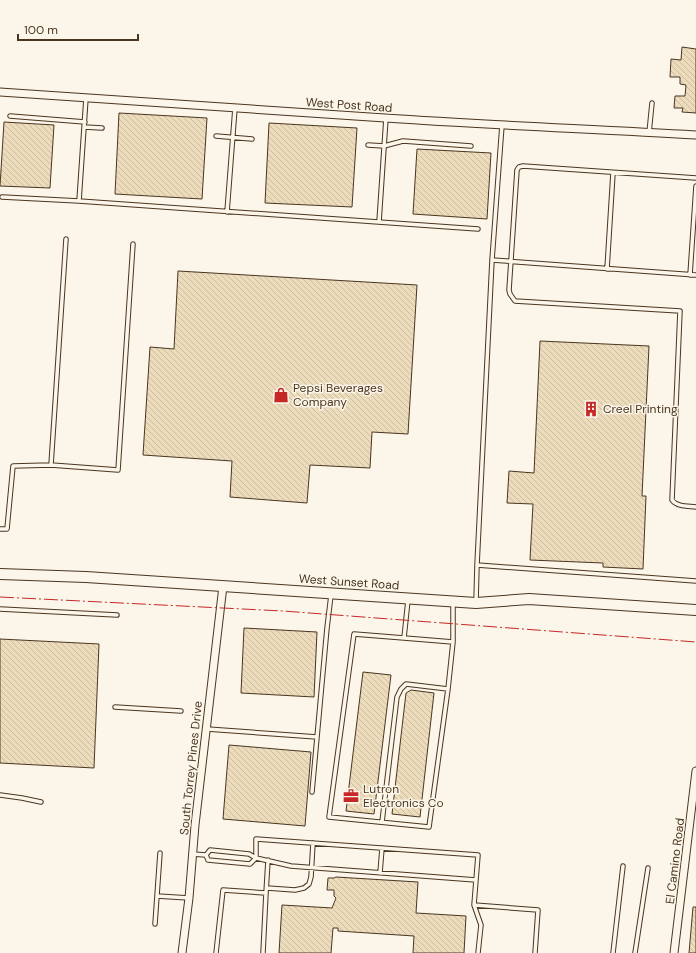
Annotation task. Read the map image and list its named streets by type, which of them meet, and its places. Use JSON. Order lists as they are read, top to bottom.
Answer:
{
  "streets": {
    "main road": ["West Sunset Road"],
    "street": ["West Post Road", "South Torrey Pines Drive", "El Camino Road"]
  },
  "crossings": [
    ["West Sunset Road", "South Torrey Pines Drive"]
  ],
  "places": {
    "shop": ["Pepsi Beverages Company"],
    "building": ["Creel Printing"],
    "office": ["Lutron Electronics Co"]
  },
  "scale_bar": "100 m"
}
